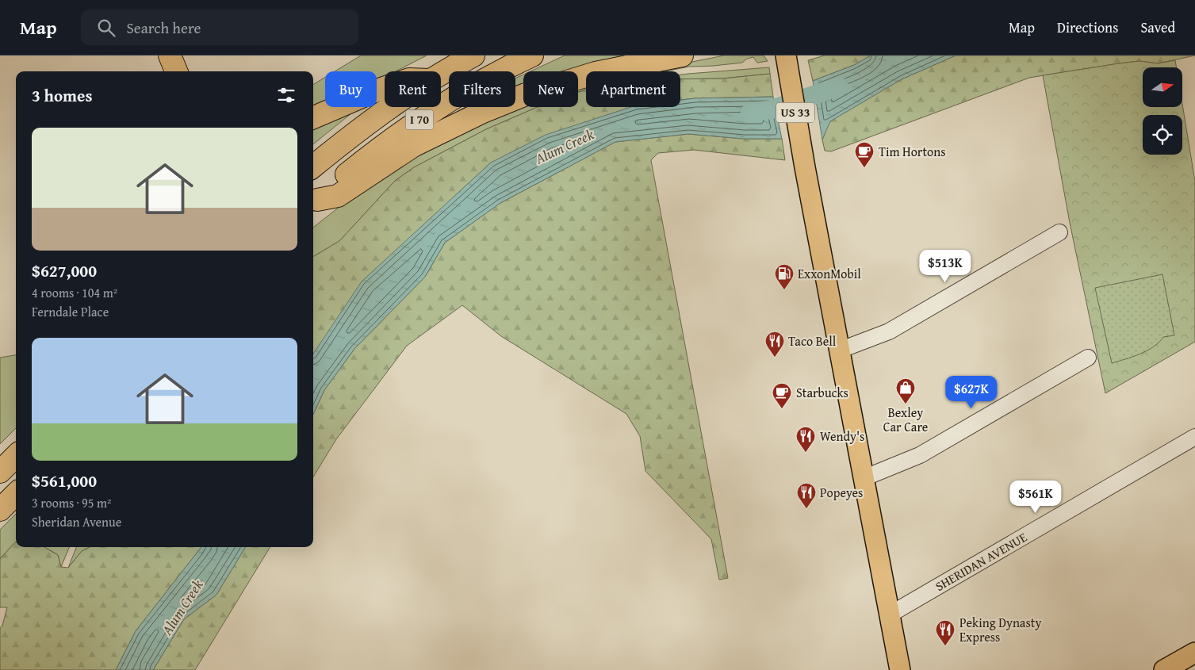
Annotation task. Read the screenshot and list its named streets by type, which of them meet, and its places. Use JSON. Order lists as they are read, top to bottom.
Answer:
{
  "streets": {
    "highway": ["I 70"],
    "main road": ["US 33"],
    "street": ["SHERIDAN AVENUE"]
  },
  "crossings": [
    ["US 33", "SHERIDAN AVENUE"]
  ],
  "water": ["Alum Creek"],
  "places": {
    "cafe": ["Tim Hortons", "Starbucks"],
    "fuel station": ["ExxonMobil"],
    "restaurant": [
      "Taco Bell",
      "Wendy's",
      "Popeyes",
      "Peking Dynasty Express"
    ],
    "shop": ["Bexley Car Care"]
  },
  "north": "right",
  "page": {
    "header": "Map",
    "search": "Search here",
    "nav": ["Map", "Directions", "Saved"],
    "chip": [
      "Buy",
      "Rent",
      "Filters",
      "New",
      "Apartment"
    ],
    "heading": "3 homes",
    "list": [
      {
        "name": "$627,000",
        "note": "4 rooms · 104 m² · Ferndale Place"
      },
      {
        "name": "$561,000",
        "note": "3 rooms · 95 m² · Sheridan Avenue"
      }
    ],
    "price": ["$513K", "$627K", "$561K"]
  }
}
